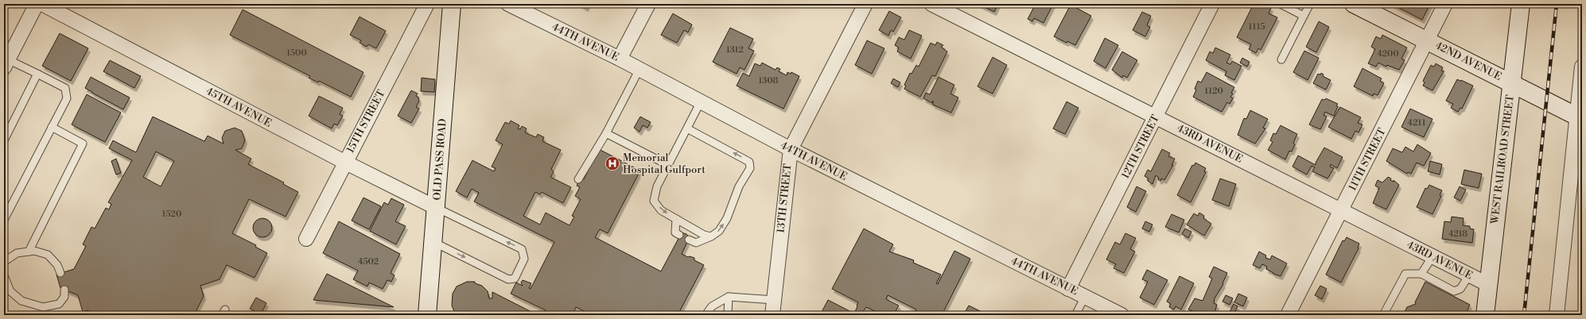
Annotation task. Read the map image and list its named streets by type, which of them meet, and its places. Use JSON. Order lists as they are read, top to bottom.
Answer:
{
  "streets": {
    "street": [
      "44TH AVENUE",
      "42ND AVENUE",
      "45TH AVENUE",
      "15TH STREET",
      "43RD AVENUE",
      "12TH STREET",
      "OLD PASS ROAD",
      "11TH STREET",
      "WEST RAILROAD STREET",
      "13TH STREET"
    ]
  },
  "crossings": [
    ["44TH AVENUE", "12TH STREET"],
    ["44TH AVENUE", "13TH STREET"],
    ["42ND AVENUE", "11TH STREET"],
    ["42ND AVENUE", "WEST RAILROAD STREET"],
    ["45TH AVENUE", "15TH STREET"],
    ["45TH AVENUE", "OLD PASS ROAD"],
    ["43RD AVENUE", "12TH STREET"],
    ["43RD AVENUE", "11TH STREET"],
    ["43RD AVENUE", "WEST RAILROAD STREET"]
  ],
  "places": {
    "hospital": ["Memorial Hospital Gulfport"]
  },
  "house_numbers": [
    "1115",
    "1312",
    "1500",
    "4200",
    "1308",
    "1120",
    "4211",
    "1520",
    "4218",
    "4502"
  ]
}
